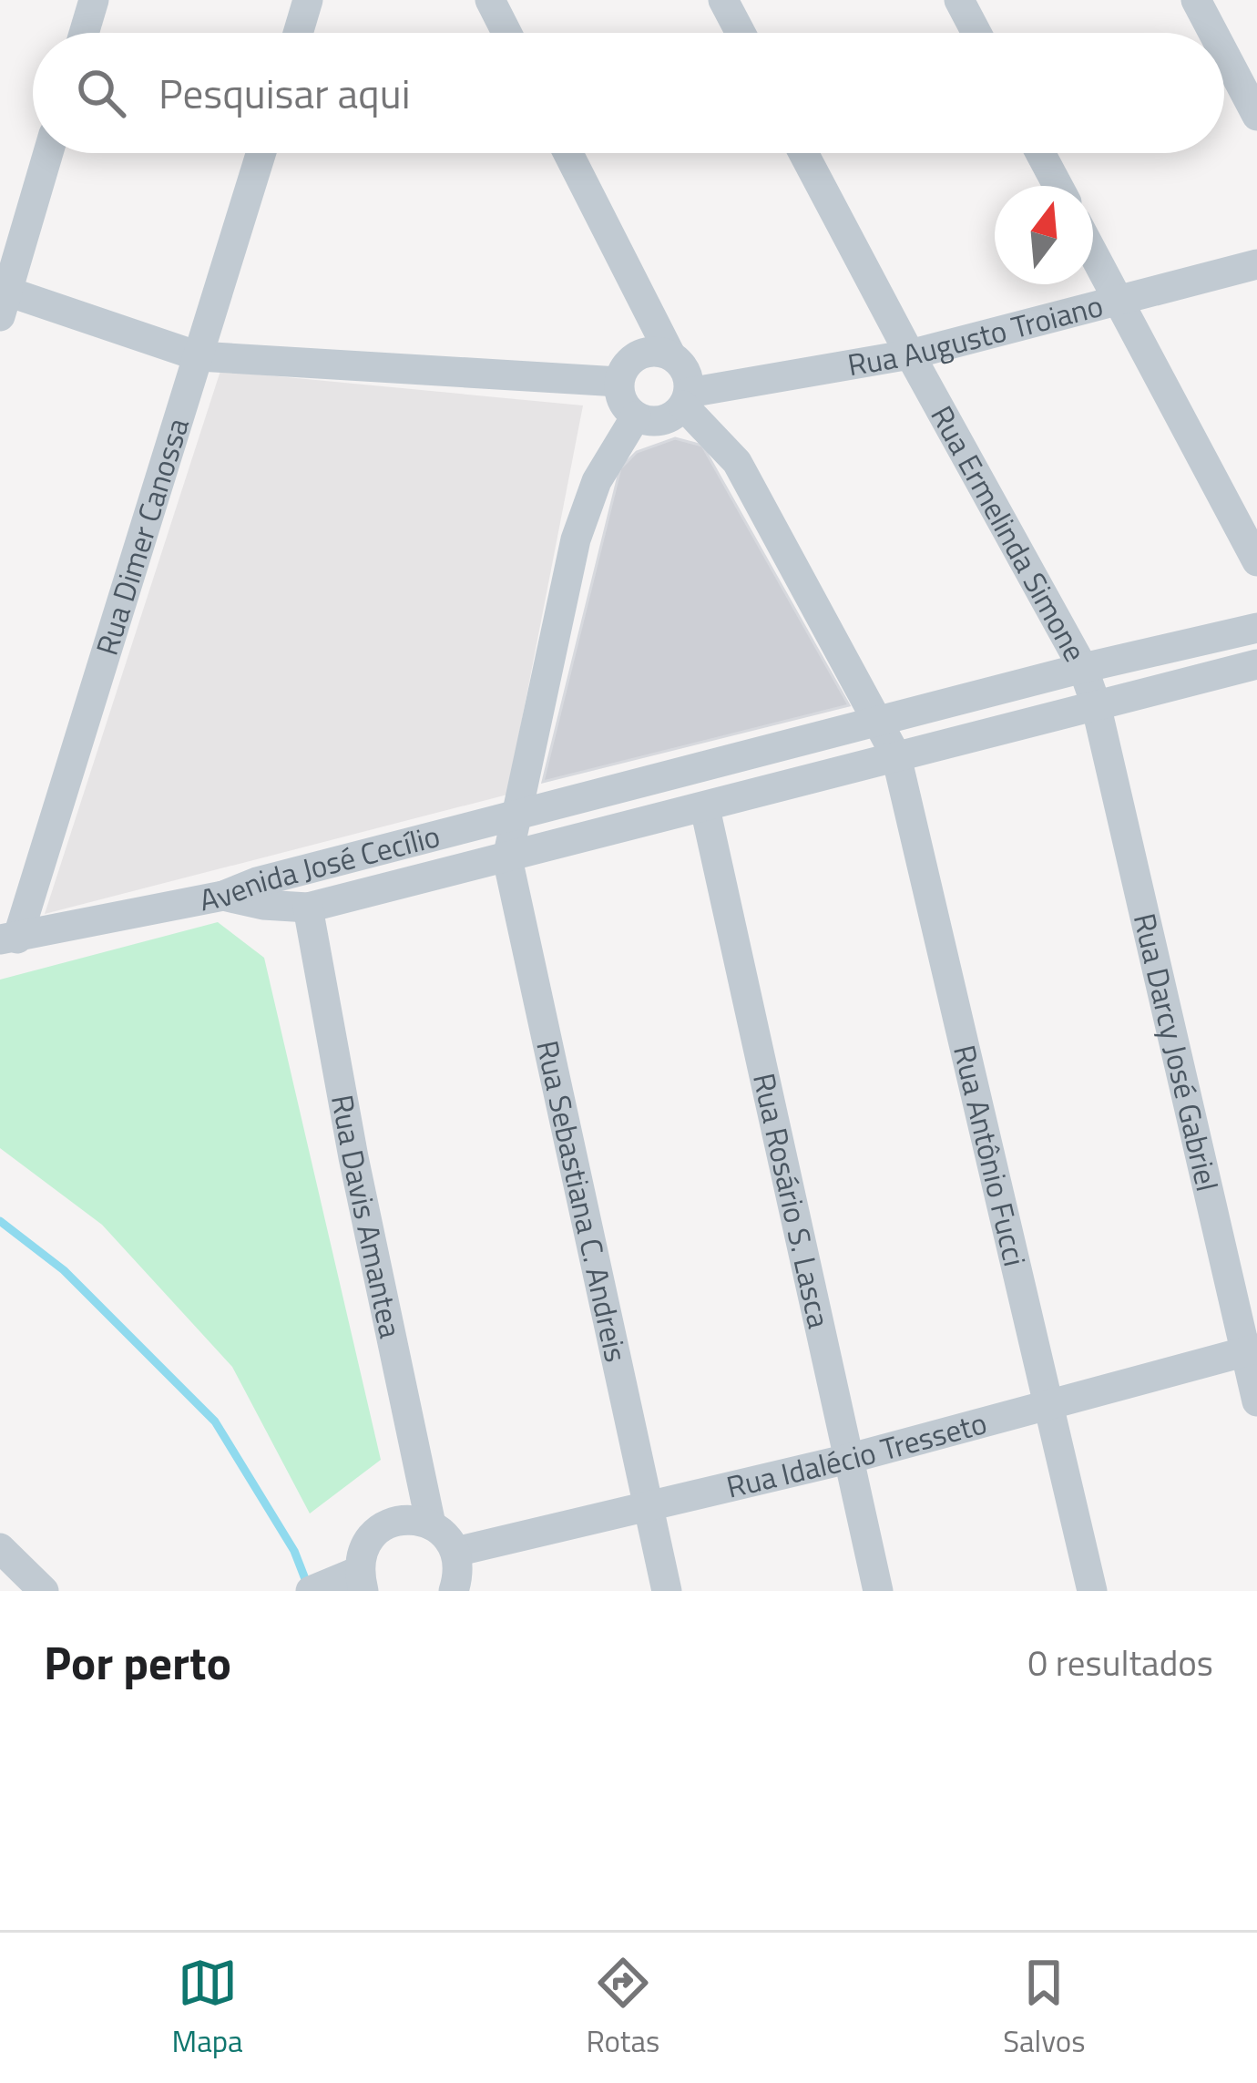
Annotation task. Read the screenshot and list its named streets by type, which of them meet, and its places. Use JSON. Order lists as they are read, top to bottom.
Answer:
{
  "streets": {
    "street": [
      "Rua Augusto Troiano",
      "Rua Ermelinda Simone",
      "Rua Dimer Canossa",
      "Avenida José Cecílio",
      "Rua Darcy José Gabriel",
      "Rua Antônio Fucci",
      "Rua Rosário S. Lasca",
      "Rua Sebastiana C. Andreis",
      "Rua Davis Amantea",
      "Rua Idalécio Tresseto"
    ]
  },
  "crossings": [
    ["Rua Augusto Troiano", "Rua Ermelinda Simone"],
    ["Rua Augusto Troiano", "Rua Antônio Fucci"],
    ["Rua Augusto Troiano", "Rua Sebastiana C. Andreis"],
    ["Rua Ermelinda Simone", "Avenida José Cecílio"],
    ["Rua Ermelinda Simone", "Rua Darcy José Gabriel"],
    ["Avenida José Cecílio", "Rua Darcy José Gabriel"],
    ["Avenida José Cecílio", "Rua Antônio Fucci"],
    ["Avenida José Cecílio", "Rua Rosário S. Lasca"],
    ["Avenida José Cecílio", "Rua Sebastiana C. Andreis"],
    ["Avenida José Cecílio", "Rua Davis Amantea"],
    ["Rua Darcy José Gabriel", "Rua Idalécio Tresseto"],
    ["Rua Antônio Fucci", "Rua Sebastiana C. Andreis"],
    ["Rua Antônio Fucci", "Rua Idalécio Tresseto"],
    ["Rua Rosário S. Lasca", "Rua Idalécio Tresseto"],
    ["Rua Sebastiana C. Andreis", "Rua Idalécio Tresseto"]
  ],
  "north": "top",
  "page": {
    "search": "Pesquisar aqui",
    "heading": ["Por perto", "0 resultados"],
    "nav": ["Mapa", "Rotas", "Salvos"]
  }
}
